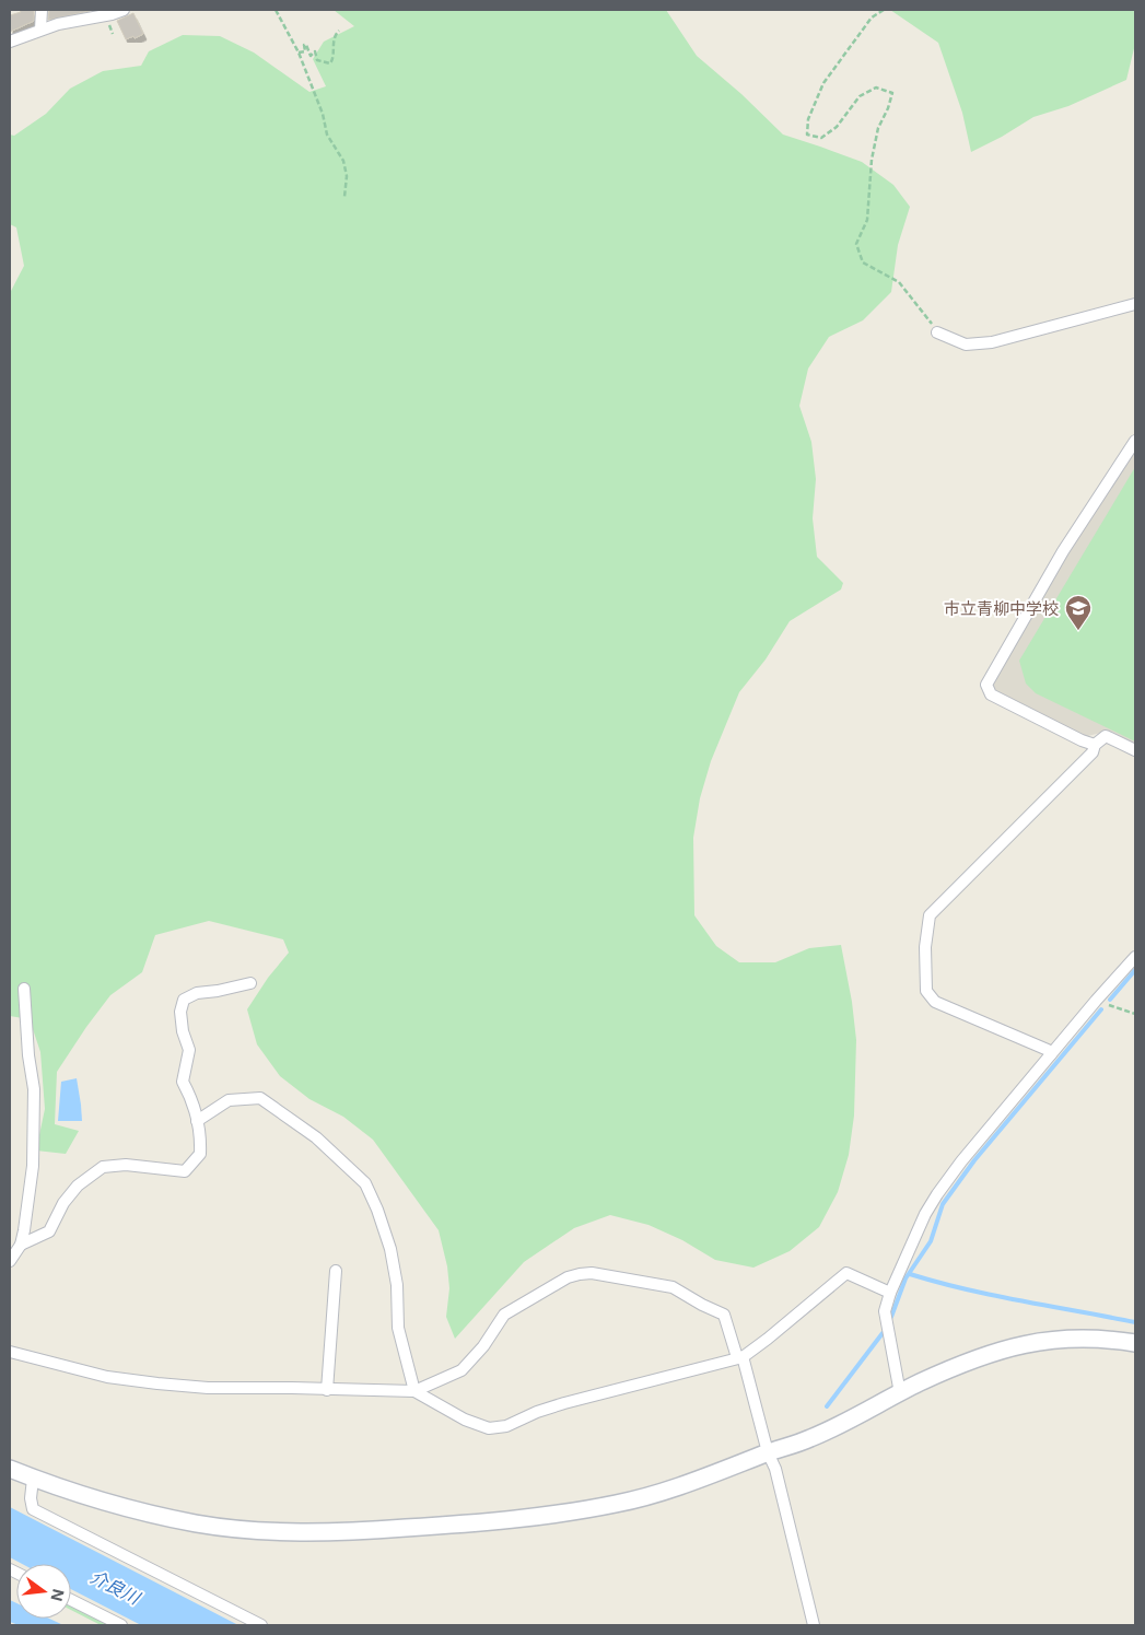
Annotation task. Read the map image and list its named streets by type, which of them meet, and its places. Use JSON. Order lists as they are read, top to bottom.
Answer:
{
  "water": ["介良川"],
  "places": {
    "school or university": ["市立青柳中学校"]
  },
  "north": "right"
}
